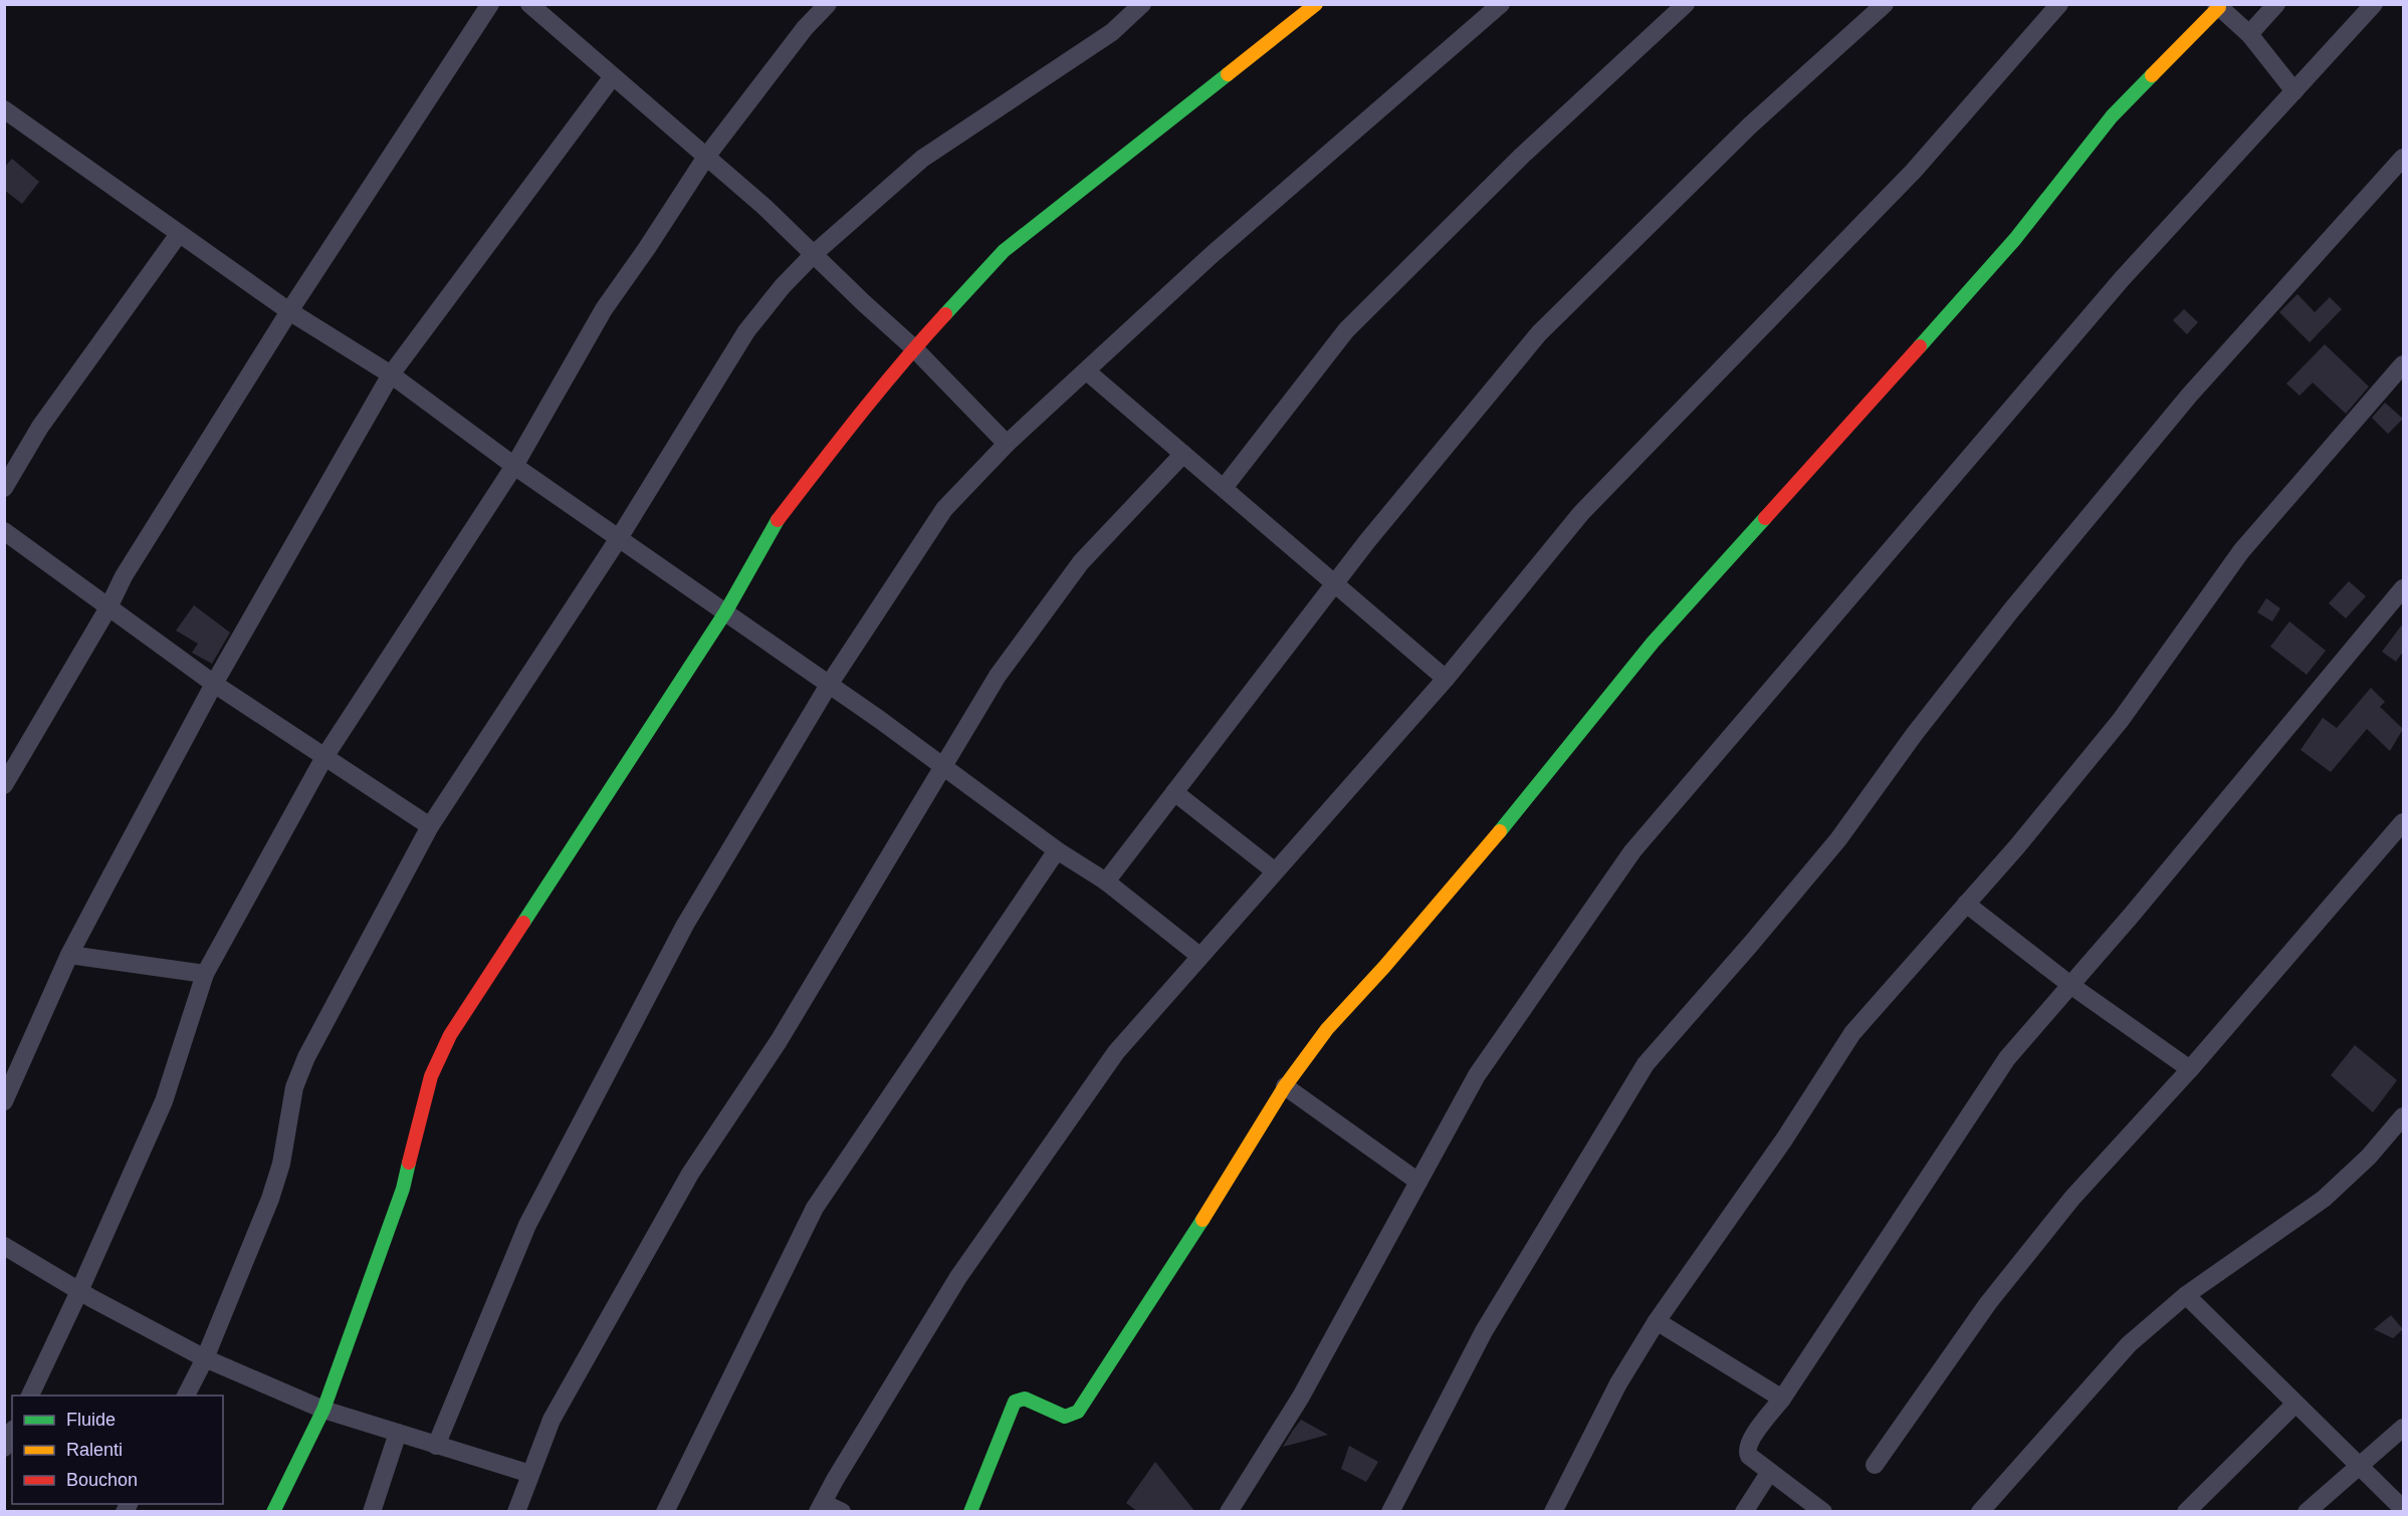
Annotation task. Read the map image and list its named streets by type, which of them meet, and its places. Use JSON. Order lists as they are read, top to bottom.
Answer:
{
  "legend": ["Fluide", "Ralenti", "Bouchon"]
}
